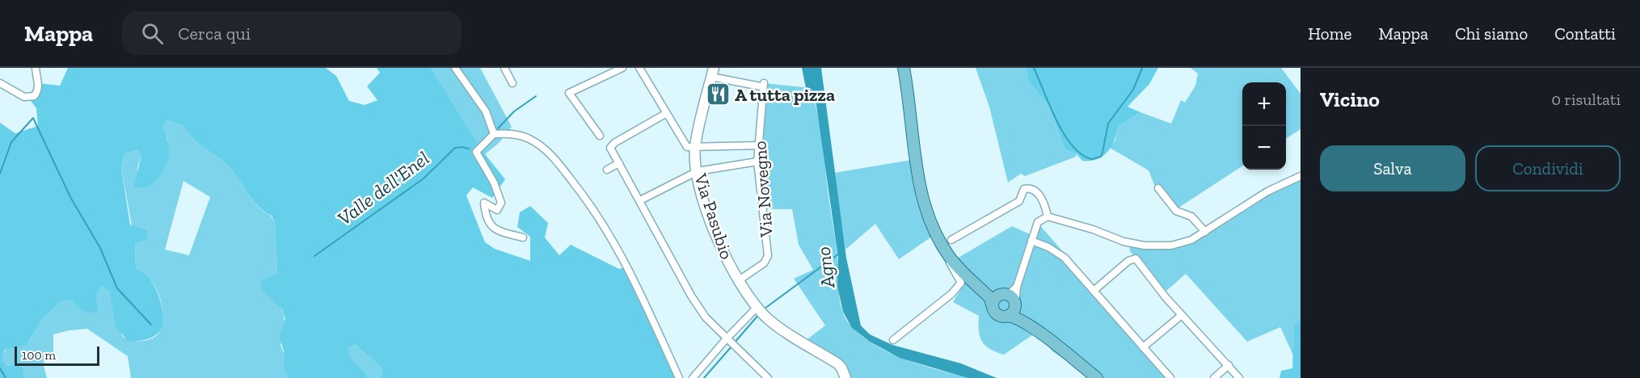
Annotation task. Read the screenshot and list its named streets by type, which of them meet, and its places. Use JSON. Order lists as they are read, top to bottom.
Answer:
{
  "streets": {
    "main road": ["Via Pasubio"],
    "street": ["Via Novegno"]
  },
  "crossings": [
    ["Via Novegno", "Via Pasubio"]
  ],
  "water": ["Valle dell'Enel", "Agno"],
  "places": {
    "restaurant": ["A tutta pizza"]
  },
  "scale_bar": "100 m",
  "page": {
    "header": "Mappa",
    "search": "Cerca qui",
    "nav": [
      "Home",
      "Mappa",
      "Chi siamo",
      "Contatti"
    ],
    "heading": ["Vicino", "0 risultati"],
    "map_buttons": ["+", "−"],
    "buttons": ["Salva", "Condividi"],
    "scale": "100 m"
  }
}
